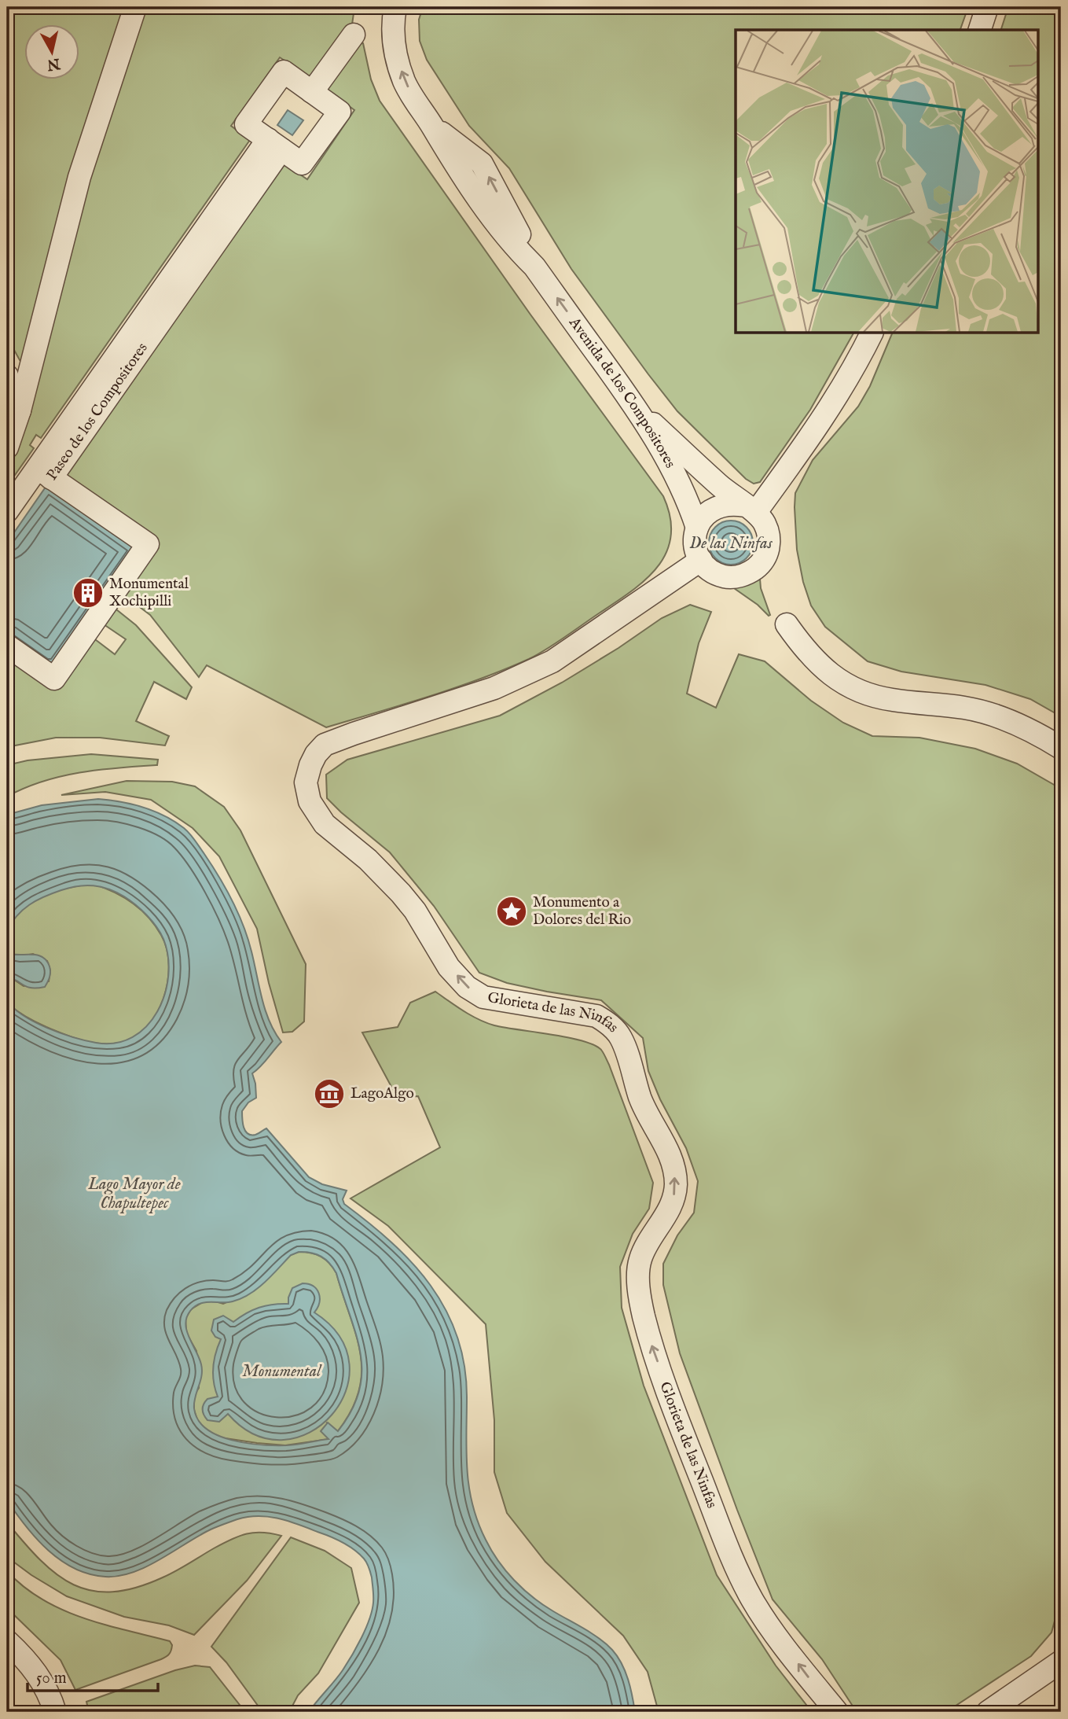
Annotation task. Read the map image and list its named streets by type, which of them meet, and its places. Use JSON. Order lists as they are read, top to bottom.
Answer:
{
  "streets": {
    "street": ["Avenida de los Compositores", "Paseo de los Compositores", "Glorieta de las Ninfas"]
  },
  "crossings": [
    ["Avenida de los Compositores", "Glorieta de las Ninfas"]
  ],
  "one_way": ["Avenida de los Compositores"],
  "water": ["De las Ninfas", "Lago Mayor de Chapultepec", "Monumental"],
  "places": {
    "building": ["Monumental Xochipilli"],
    "place": ["Monumento a Dolores del Rio"],
    "museum": ["LagoAlgo"]
  },
  "scale_bar": "50 m",
  "north": "bottom"
}
